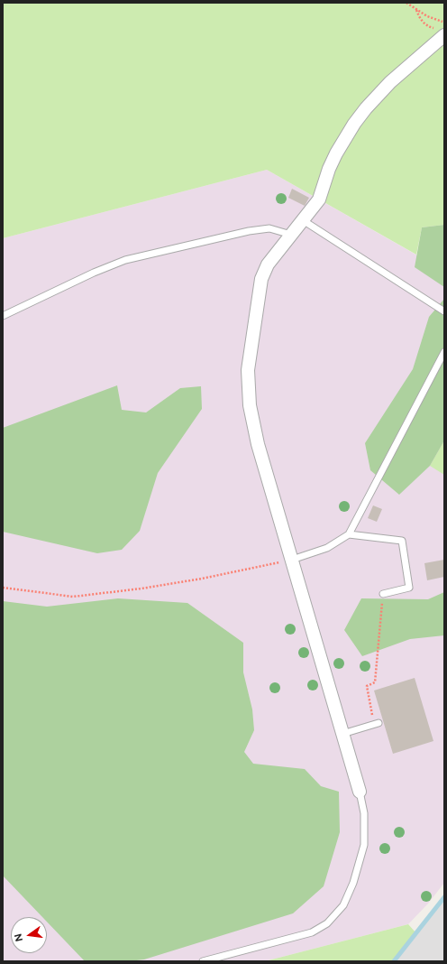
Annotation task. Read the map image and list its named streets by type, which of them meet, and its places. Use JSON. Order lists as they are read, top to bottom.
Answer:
{
  "north": "left"
}
